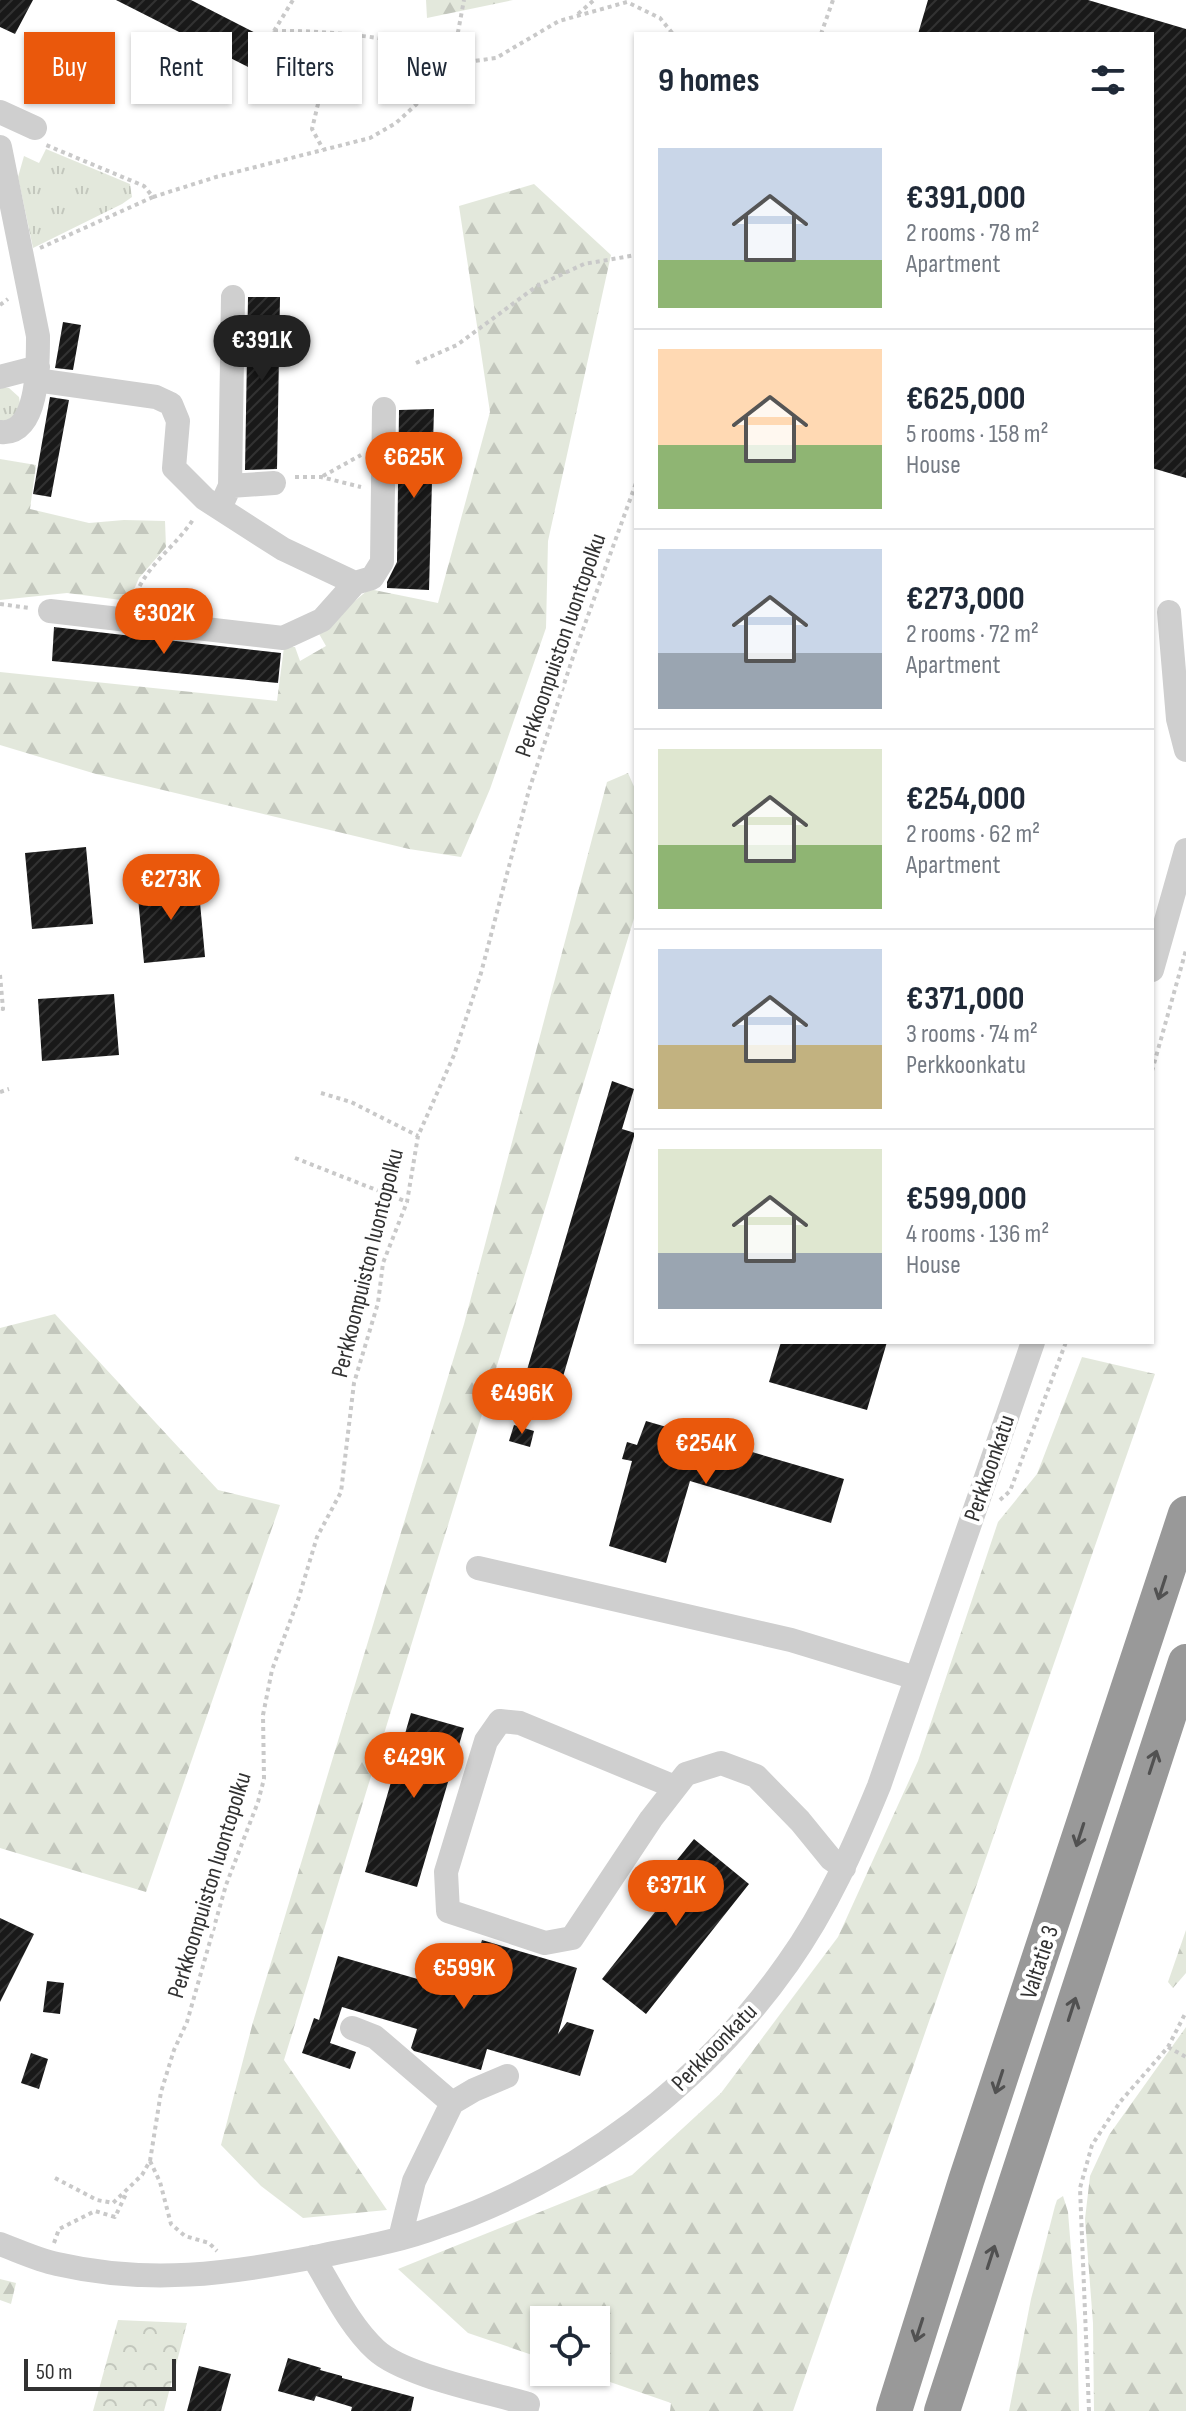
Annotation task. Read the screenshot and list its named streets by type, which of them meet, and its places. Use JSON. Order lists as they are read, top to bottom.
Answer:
{
  "streets": {
    "highway": ["Valtatie 3"],
    "street": ["Perkkoonkatu"],
    "path": ["Perkkoonpuiston luontopolku"]
  },
  "scale_bar": "50 m",
  "page": {
    "chip": [
      "Buy",
      "Rent",
      "Filters",
      "New"
    ],
    "heading": "9 homes",
    "list": [
      {
        "name": "€391,000",
        "note": "2 rooms · 78 m² · Apartment"
      },
      {
        "name": "€625,000",
        "note": "5 rooms · 158 m² · House"
      },
      {
        "name": "€273,000",
        "note": "2 rooms · 72 m² · Apartment"
      },
      {
        "name": "€254,000",
        "note": "2 rooms · 62 m² · Apartment"
      },
      {
        "name": "€371,000",
        "note": "3 rooms · 74 m² · Perkkoonkatu"
      },
      {
        "name": "€599,000",
        "note": "4 rooms · 136 m² · House"
      }
    ],
    "price": [
      "€391K",
      "€625K",
      "€302K",
      "€273K",
      "€496K",
      "€254K",
      "€429K",
      "€371K",
      "€599K"
    ],
    "scale": "50 m"
  }
}
